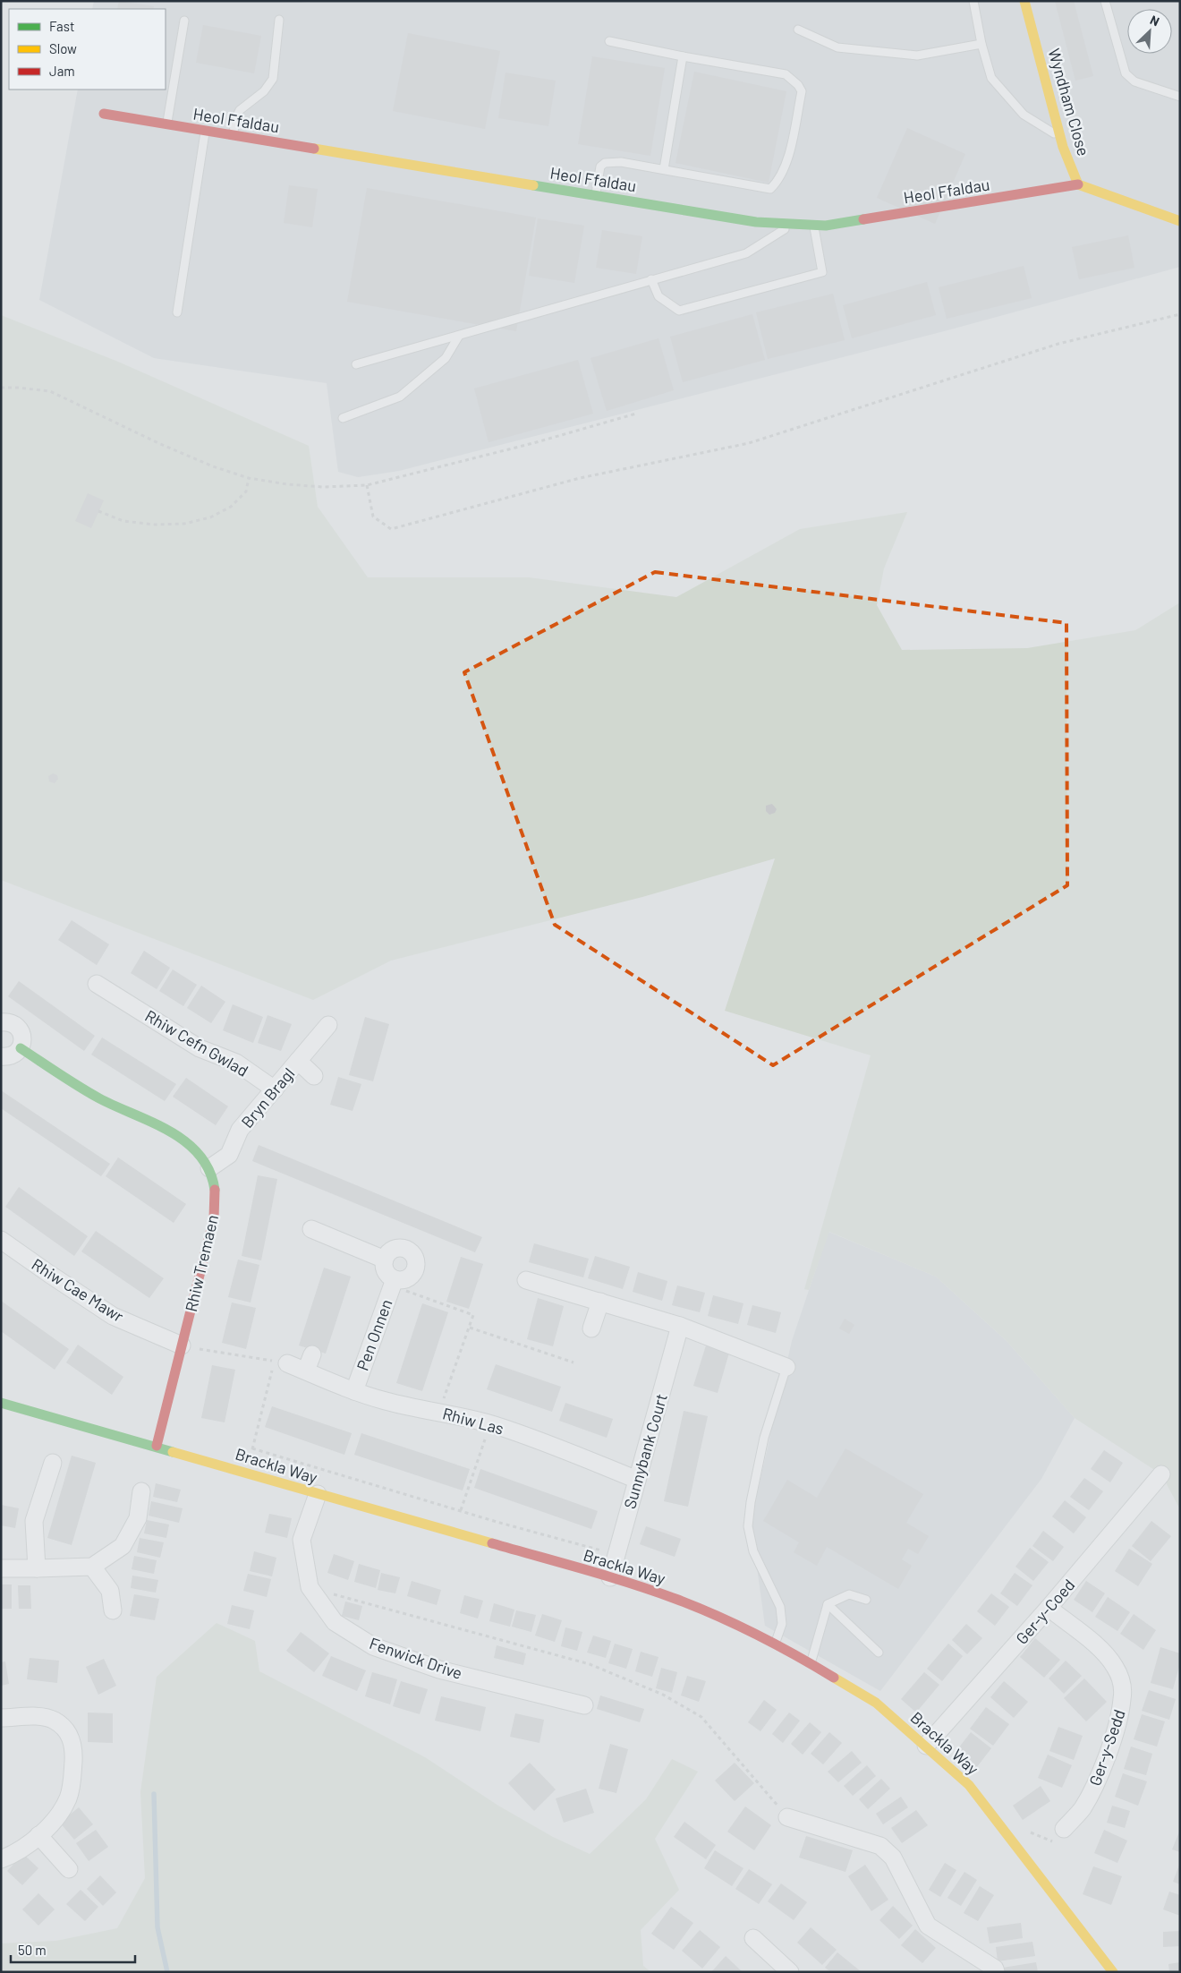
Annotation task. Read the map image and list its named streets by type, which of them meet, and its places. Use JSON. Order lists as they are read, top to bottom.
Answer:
{
  "streets": {
    "street": [
      "Wyndham Close",
      "Heol Ffaldau",
      "Rhiw Cefn Gwlad",
      "Bryn Bragl",
      "Rhiw Tremaen",
      "Rhiw Cae Mawr",
      "Pen Onnen",
      "Rhiw Las",
      "Sunnybank Court",
      "Brackla Way",
      "Ger-y-Coed",
      "Fenwick Drive",
      "Ger-y-Sedd"
    ]
  },
  "crossings": [
    ["Wyndham Close", "Heol Ffaldau"],
    ["Rhiw Cefn Gwlad", "Bryn Bragl"],
    ["Bryn Bragl", "Rhiw Tremaen"],
    ["Rhiw Tremaen", "Rhiw Cae Mawr"],
    ["Rhiw Tremaen", "Brackla Way"],
    ["Pen Onnen", "Rhiw Las"],
    ["Rhiw Las", "Sunnybank Court"],
    ["Sunnybank Court", "Brackla Way"],
    ["Brackla Way", "Ger-y-Coed"],
    ["Brackla Way", "Fenwick Drive"],
    ["Ger-y-Coed", "Ger-y-Sedd"]
  ],
  "legend": ["Fast", "Slow", "Jam"],
  "scale_bar": "50 m",
  "north": "top right"
}
